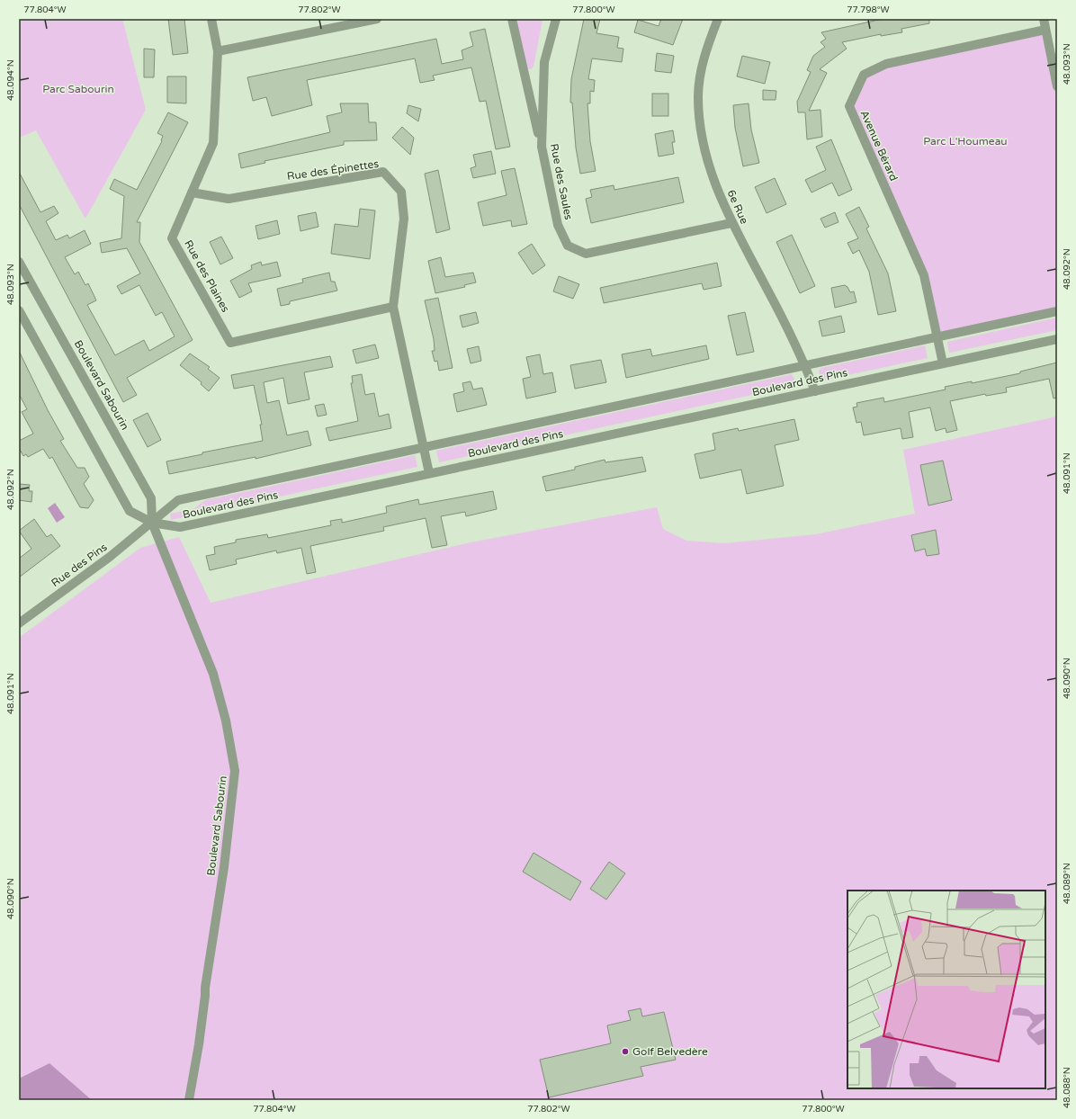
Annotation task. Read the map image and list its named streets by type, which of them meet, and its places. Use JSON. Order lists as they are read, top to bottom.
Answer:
{
  "streets": {
    "street": [
      "Avenue Bérard",
      "Rue des Épinettes",
      "Rue des Saules",
      "6e Rue",
      "Rue des Plaines",
      "Boulevard des Pins",
      "Boulevard Sabourin",
      "Rue des Pins"
    ]
  },
  "crossings": [
    ["Avenue Bérard", "Boulevard des Pins"],
    ["Rue des Épinettes", "Rue des Plaines"],
    ["Rue des Épinettes", "Boulevard des Pins"],
    ["Rue des Saules", "6e Rue"],
    ["6e Rue", "Boulevard des Pins"],
    ["Boulevard des Pins", "Boulevard Sabourin"],
    ["Boulevard des Pins", "Rue des Pins"],
    ["Boulevard Sabourin", "Rue des Pins"]
  ],
  "parks": ["Parc Sabourin", "Parc L'Houmeau"],
  "places": ["Golf Belvedère"],
  "coordinates": [
    "77.804°W",
    "77.802°W",
    "77.800°W",
    "77.798°W",
    "48.093°N",
    "48.094°N",
    "48.092°N",
    "48.091°N",
    "48.090°N",
    "48.089°N",
    "48.088°N"
  ]
}
